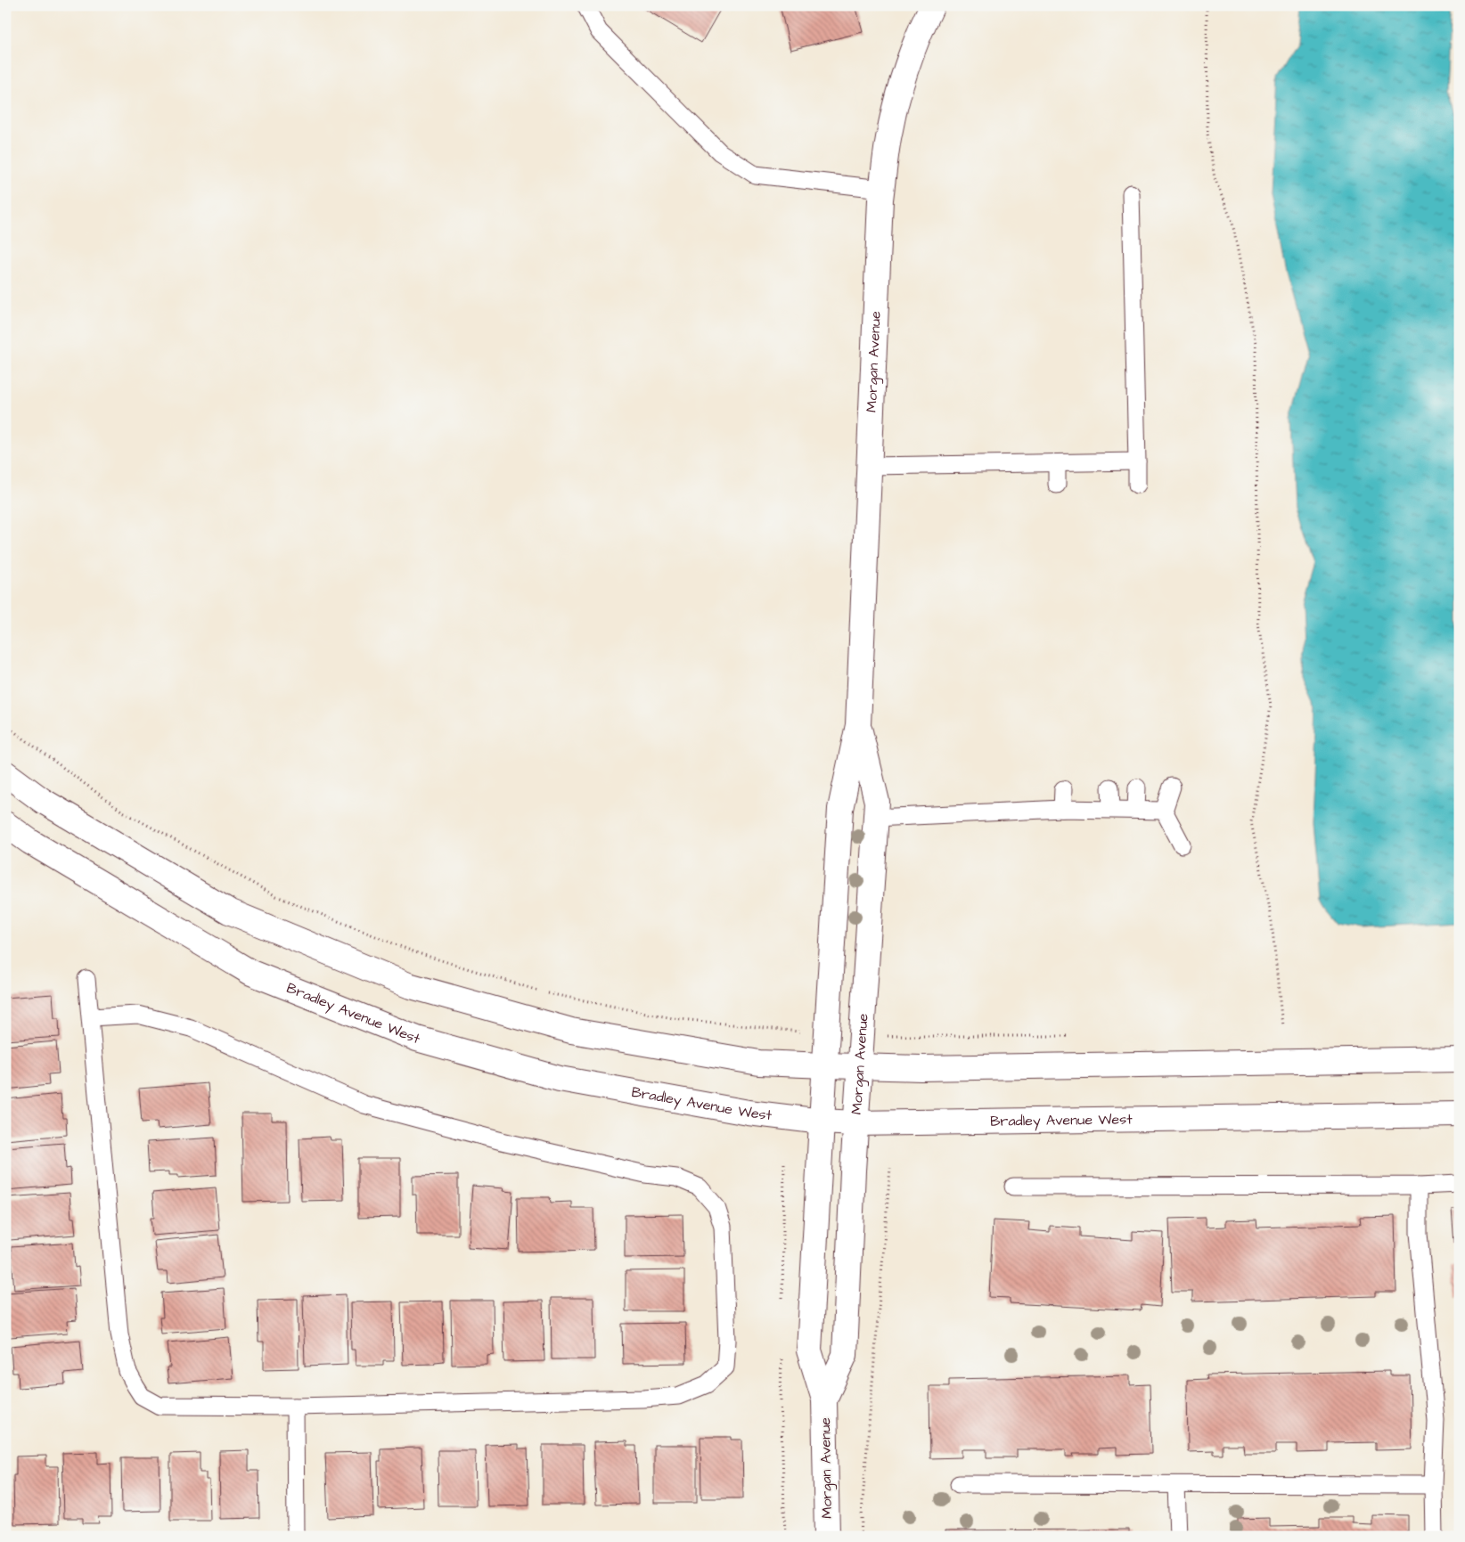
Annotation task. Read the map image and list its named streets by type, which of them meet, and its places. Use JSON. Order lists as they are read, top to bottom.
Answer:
{
  "streets": {
    "main road": ["Morgan Avenue", "Bradley Avenue West"]
  },
  "crossings": [
    ["Morgan Avenue", "Bradley Avenue West"]
  ]
}
